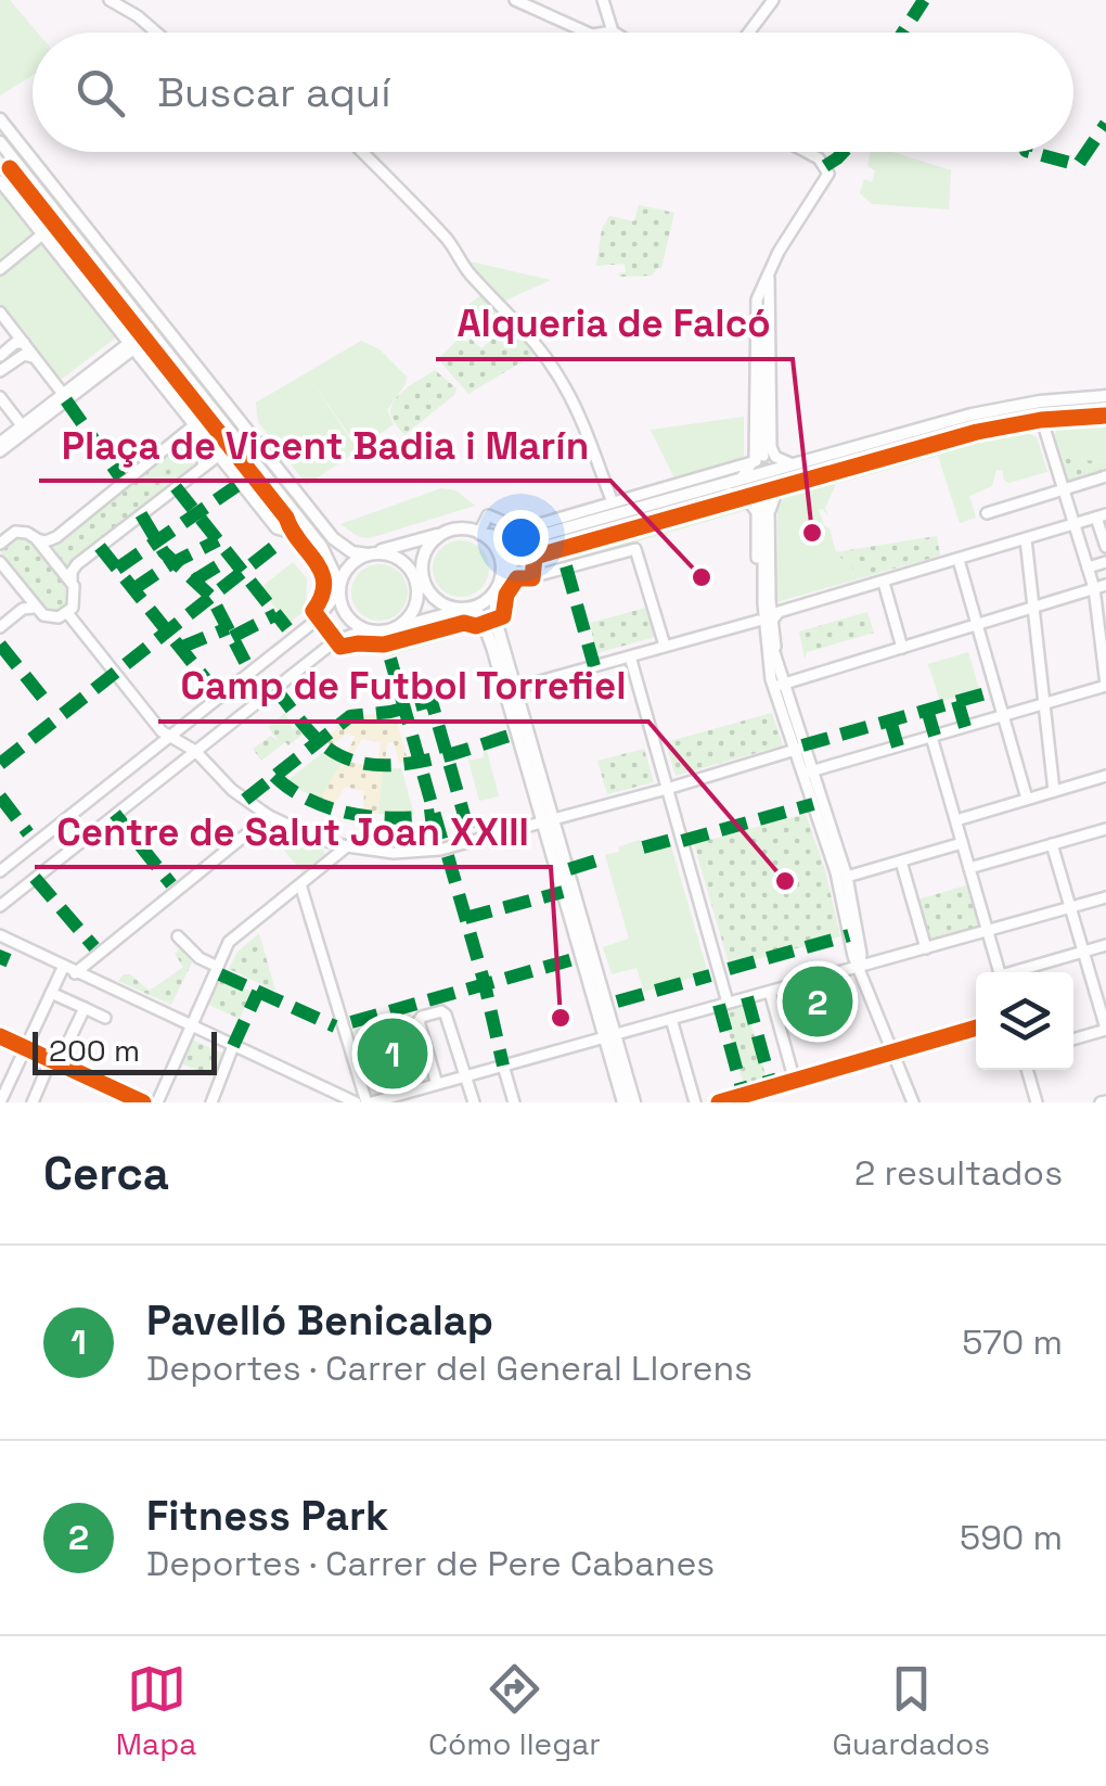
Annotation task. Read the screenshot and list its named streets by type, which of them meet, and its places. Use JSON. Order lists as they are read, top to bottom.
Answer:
{
  "places": [
    "Alqueria de Falcó",
    "Plaça de Vicent Badia i Marín",
    "Camp de Futbol Torrefiel",
    "Centre de Salut Joan XXIII"
  ],
  "scale_bar": "200 m",
  "page": {
    "search": "Buscar aquí",
    "pins": ["2", "1"],
    "scale": "200 m",
    "heading": ["Cerca", "2 resultados"],
    "list": [
      {
        "mark": "1",
        "name": "Pavelló Benicalap",
        "note": "Deportes · Carrer del General Llorens",
        "value": "570 m"
      },
      {
        "mark": "2",
        "name": "Fitness Park",
        "note": "Deportes · Carrer de Pere Cabanes",
        "value": "590 m"
      }
    ],
    "nav": ["Mapa", "Cómo llegar", "Guardados"]
  }
}
